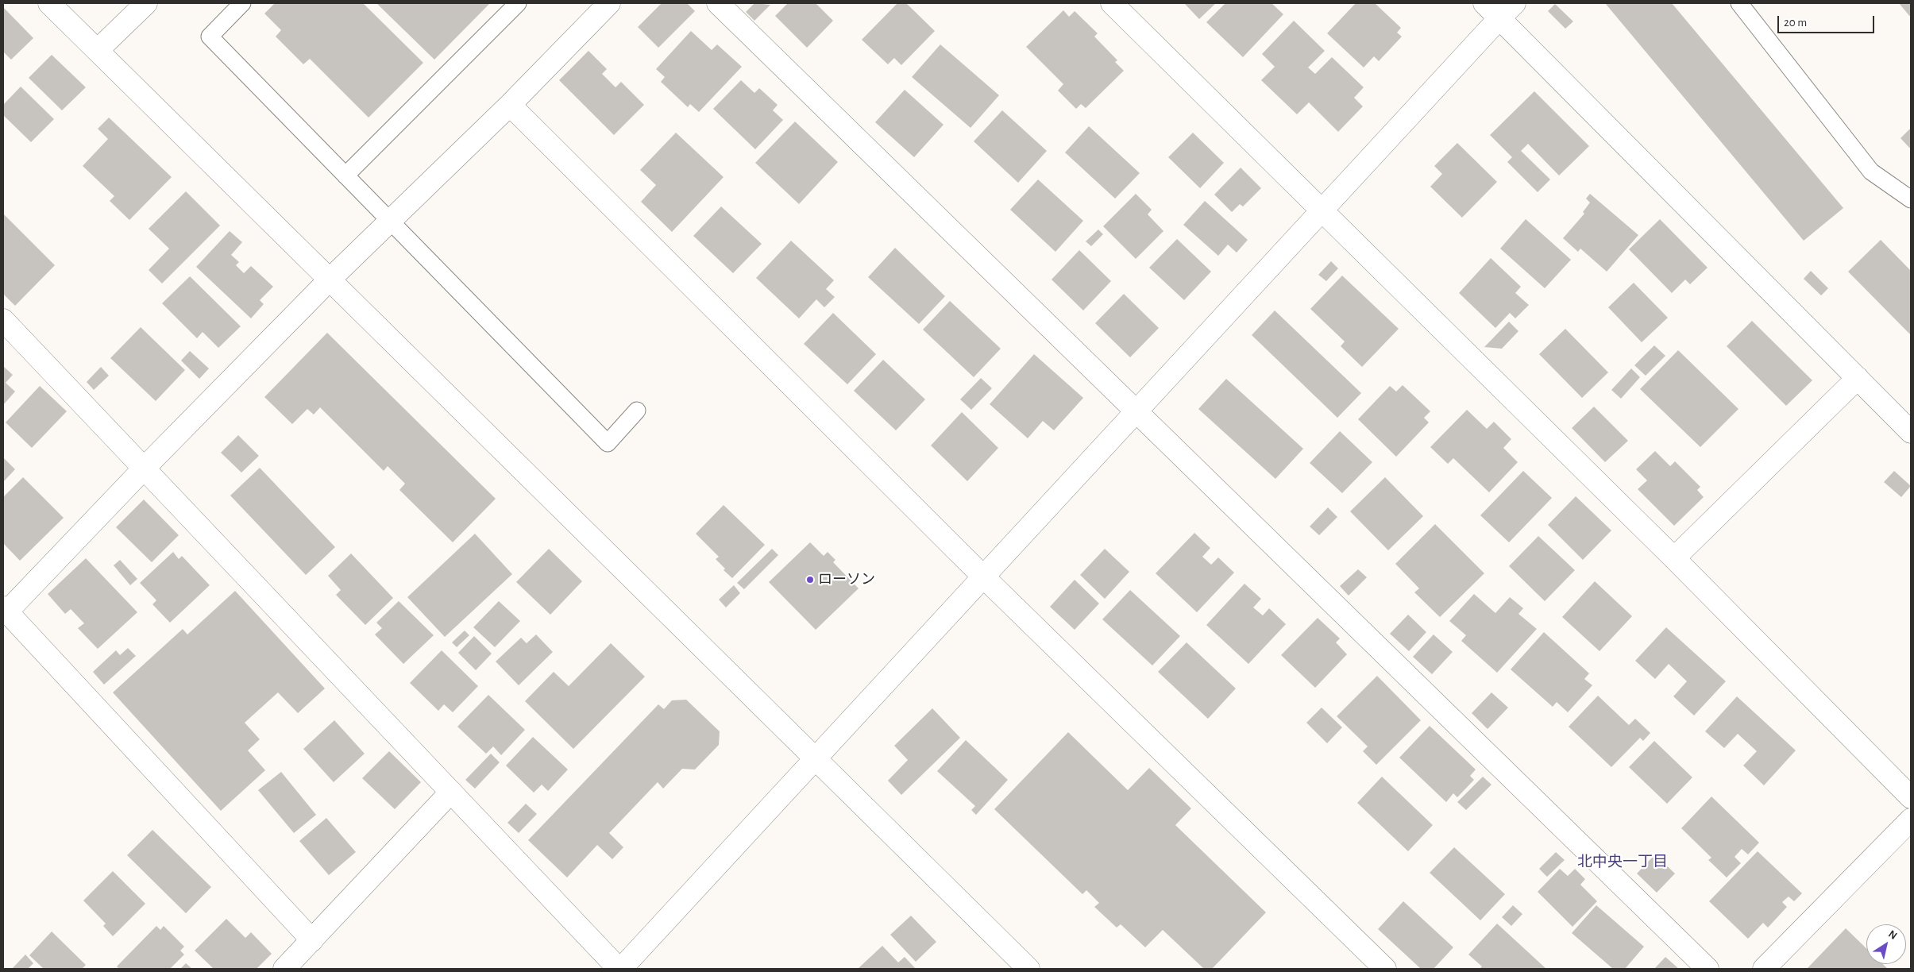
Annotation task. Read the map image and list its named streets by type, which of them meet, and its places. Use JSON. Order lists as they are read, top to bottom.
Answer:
{
  "districts": ["北中央一丁目"],
  "places": ["ローソン"],
  "scale_bar": "20 m",
  "north": "top right"
}
